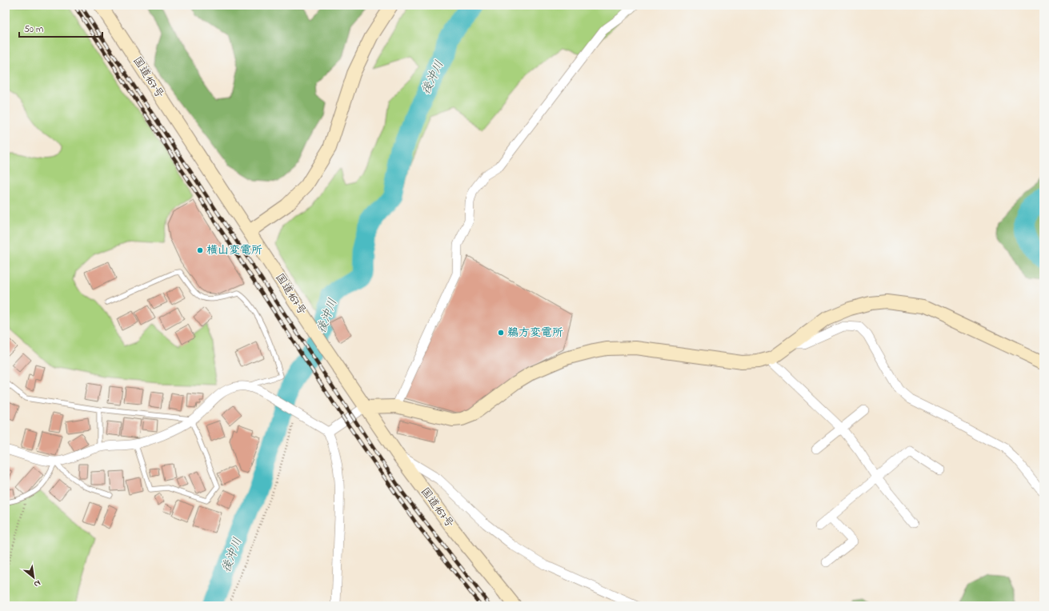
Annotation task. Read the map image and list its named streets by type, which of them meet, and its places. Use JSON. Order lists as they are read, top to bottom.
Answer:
{
  "streets": {
    "street": ["国道167号"]
  },
  "water": ["後沖川"],
  "places": ["横山変電所", "鵜方変電所"],
  "scale_bar": "50 m",
  "north": "bottom right"
}
